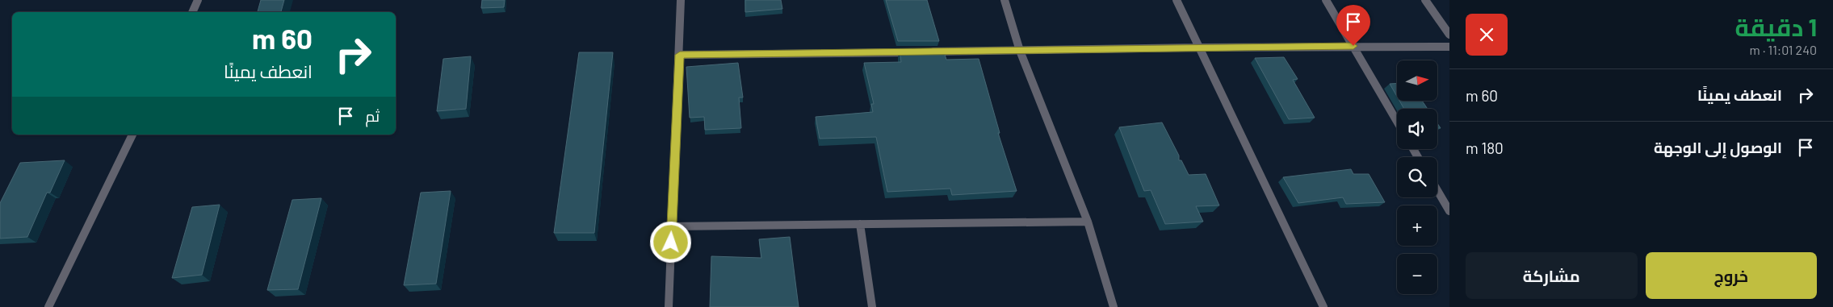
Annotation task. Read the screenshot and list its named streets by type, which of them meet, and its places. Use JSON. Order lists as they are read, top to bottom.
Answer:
{
  "north": "right",
  "page": {
    "heading": ["1 دقيقة", "240 m · 11:01"],
    "turn": ["60 m", "انعطف يمينًا"],
    "map_buttons": ["+", "−"],
    "list": [
      {
        "name": "انعطف يمينًا",
        "value": "60 m"
      },
      {
        "name": "الوصول إلى الوجهة",
        "value": "180 m"
      }
    ],
    "then": "ثم",
    "buttons": ["خروج", "مشاركة"]
  }
}
